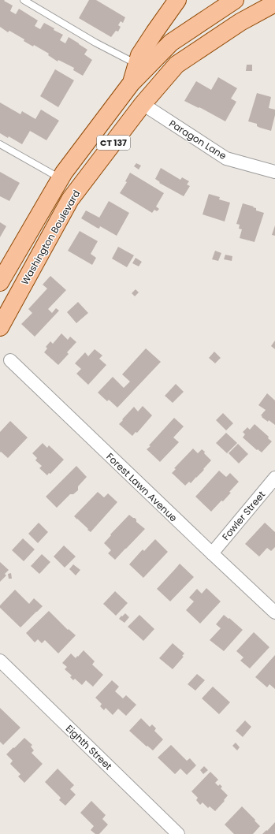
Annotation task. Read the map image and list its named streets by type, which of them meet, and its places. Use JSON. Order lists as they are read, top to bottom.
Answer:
{
  "streets": {
    "main road": ["CT 137", "Washington Boulevard"],
    "street": [
      "Paragon Lane",
      "Forest Lawn Avenue",
      "Fowler Street",
      "Eighth Street"
    ]
  },
  "crossings": [
    ["Paragon Lane", "Washington Boulevard"],
    ["Forest Lawn Avenue", "Fowler Street"]
  ]
}
